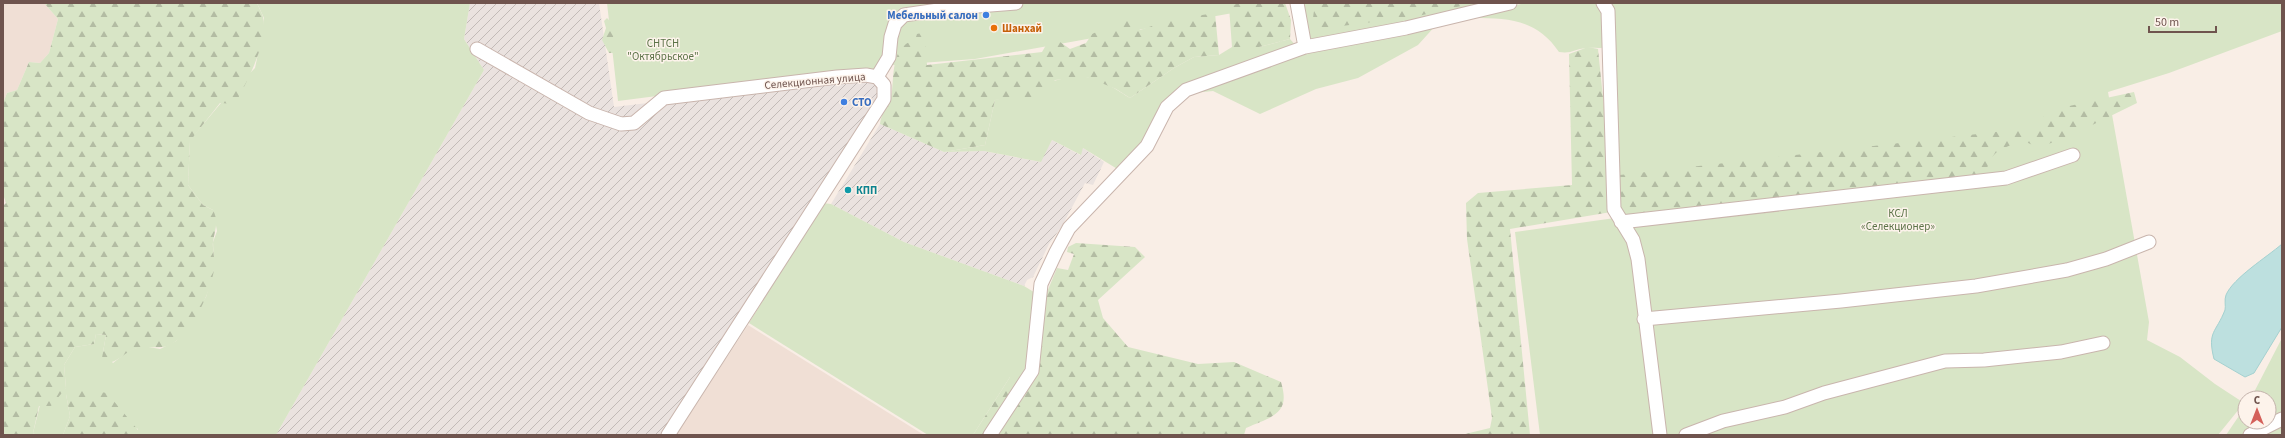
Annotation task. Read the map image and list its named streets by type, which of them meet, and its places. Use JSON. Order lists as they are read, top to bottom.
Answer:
{
  "streets": {
    "street": ["Селекционная улица"]
  },
  "parks": ["СНТСН \"Октябрьское\"", "КСЛ «Селекционер»"],
  "places": [
    "Мебельный салон",
    "Шанхай",
    "СТО",
    "КПП"
  ],
  "scale_bar": "50 m",
  "north": "top"
}
